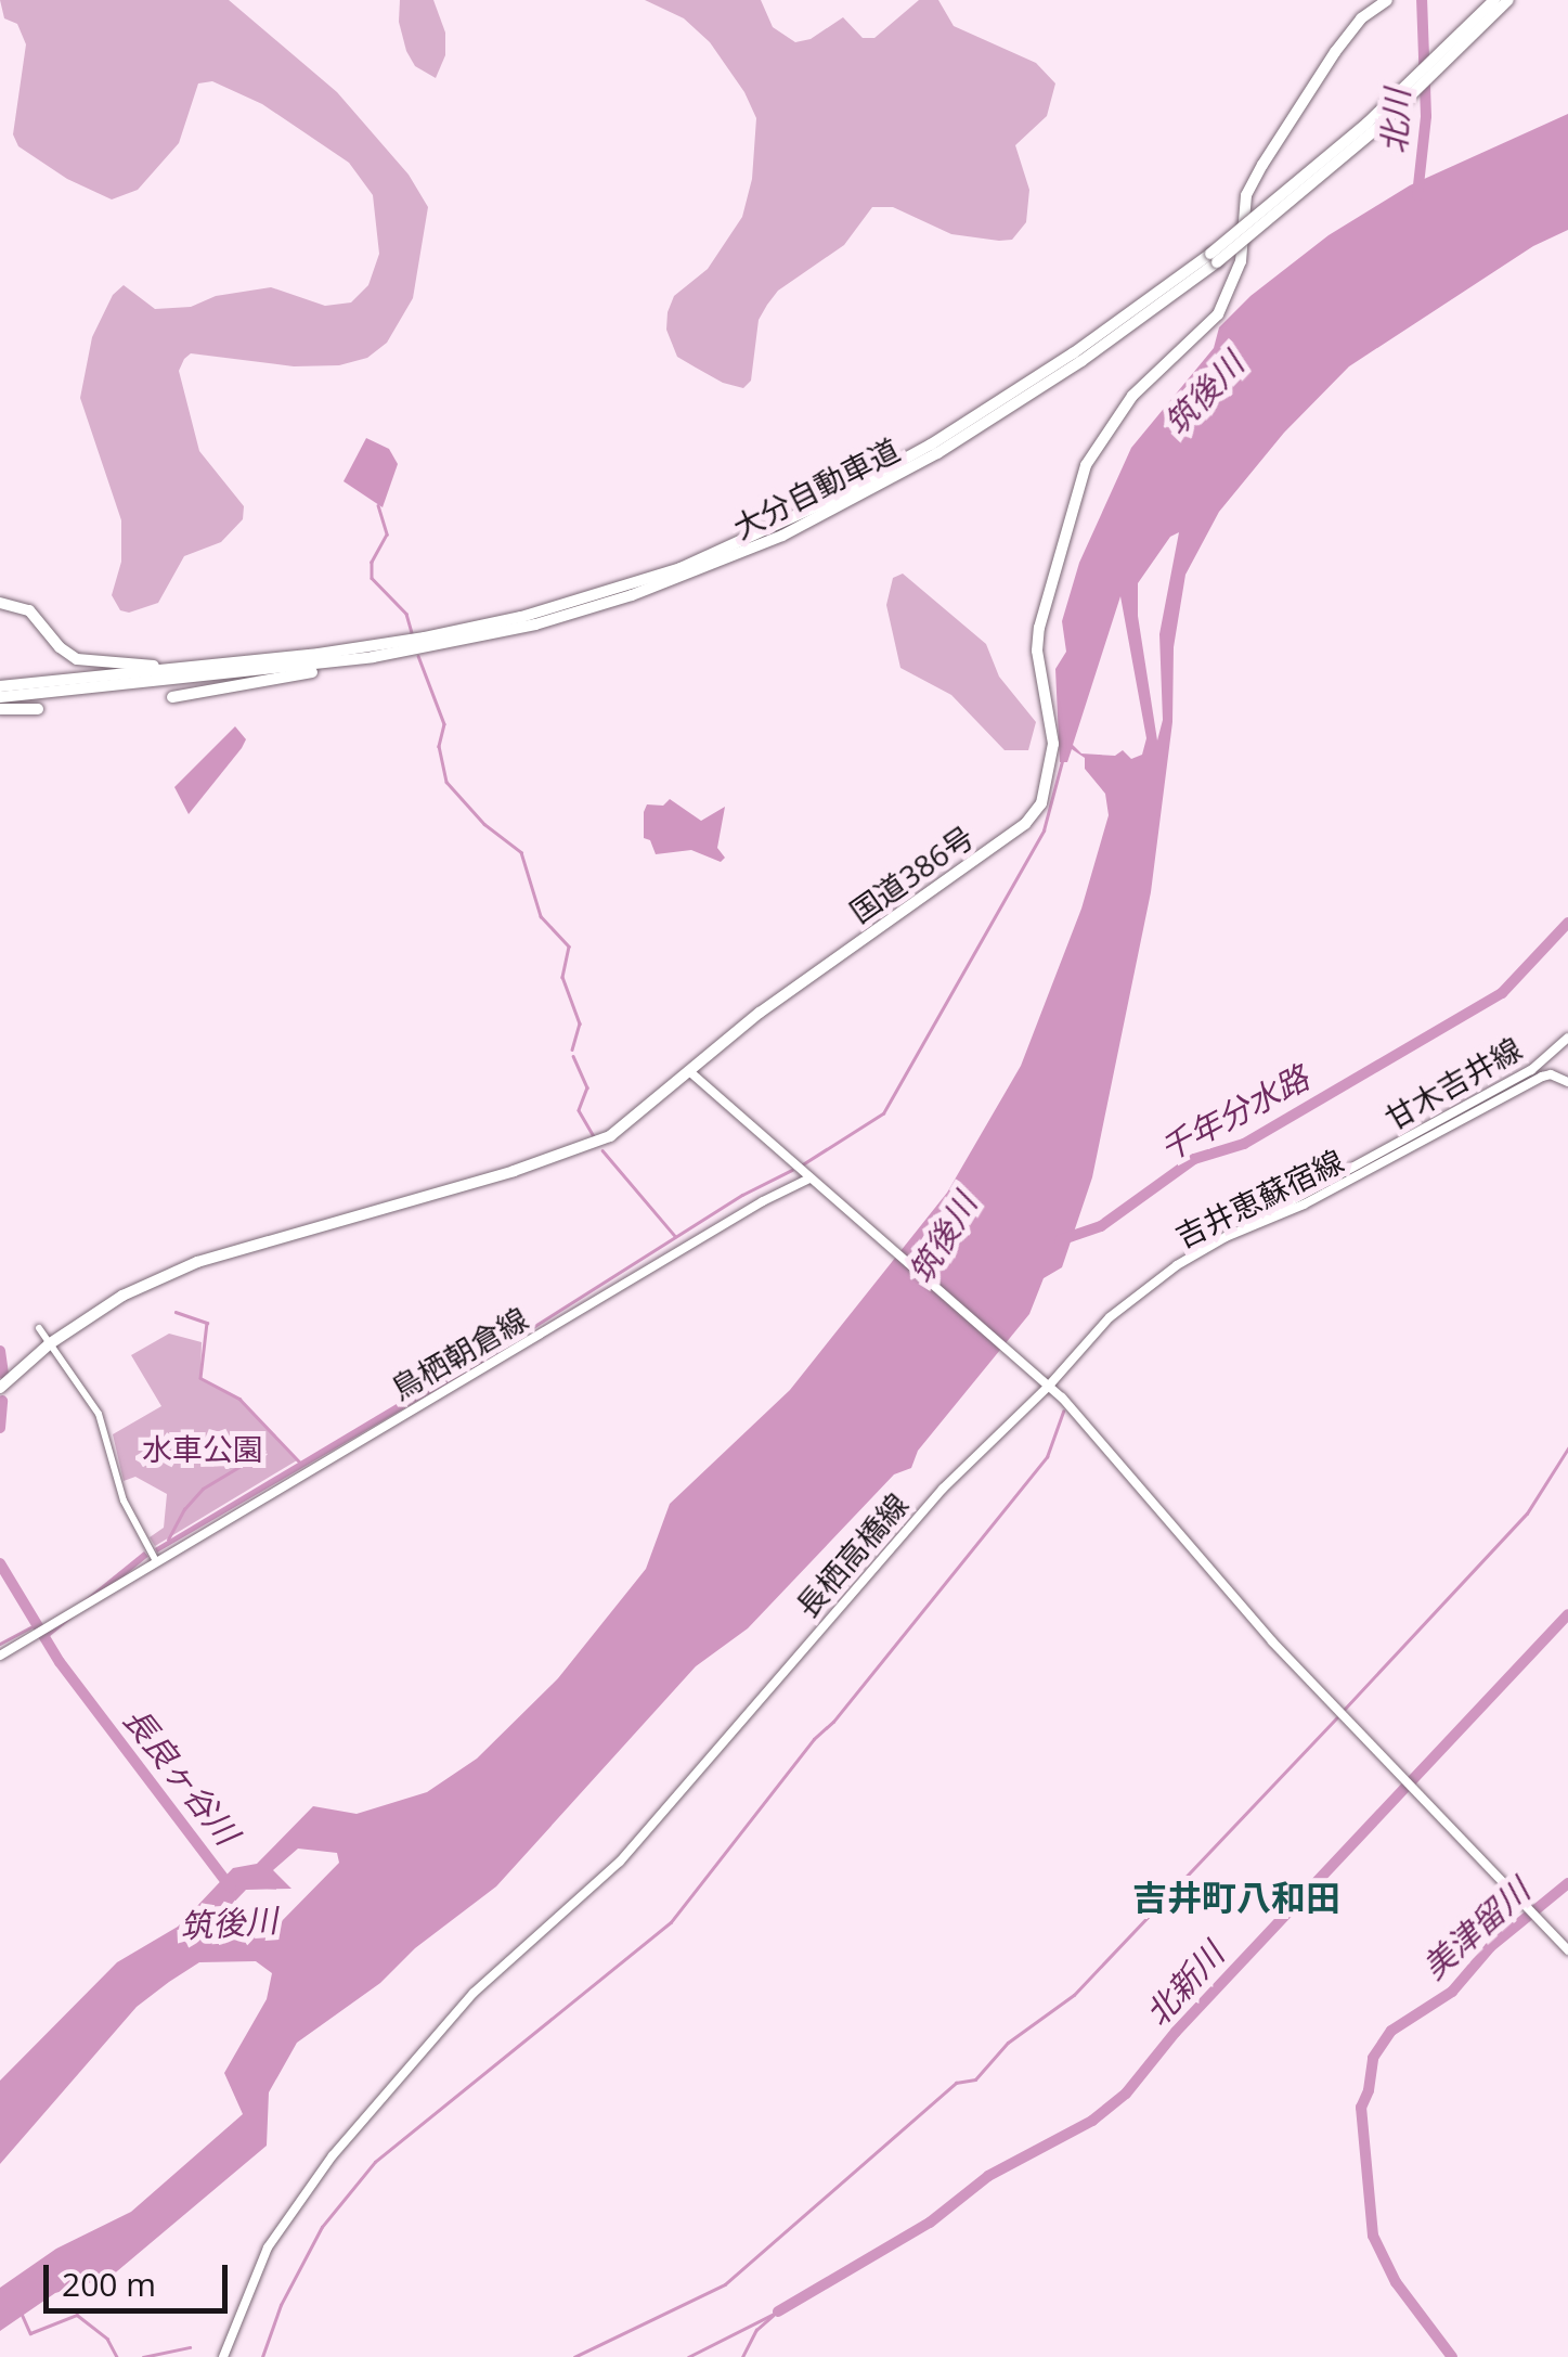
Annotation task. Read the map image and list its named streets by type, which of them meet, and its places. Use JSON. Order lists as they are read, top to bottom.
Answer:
{
  "streets": {
    "highway": ["大分自動車道", "国道386号"],
    "main road": [
      "甘木吉井線",
      "吉井恵蘇宿線",
      "鳥栖朝倉線",
      "長栖高橋線"
    ]
  },
  "crossings": [
    ["甘木吉井線", "吉井恵蘇宿線"],
    ["吉井恵蘇宿線", "長栖高橋線"]
  ],
  "districts": ["吉井町八和田"],
  "water": [
    "北川",
    "筑後川",
    "千年分水路",
    "長良ヶ谷川",
    "美津留川",
    "北新川"
  ],
  "parks": ["水車公園"],
  "scale_bar": "200 m"
}
